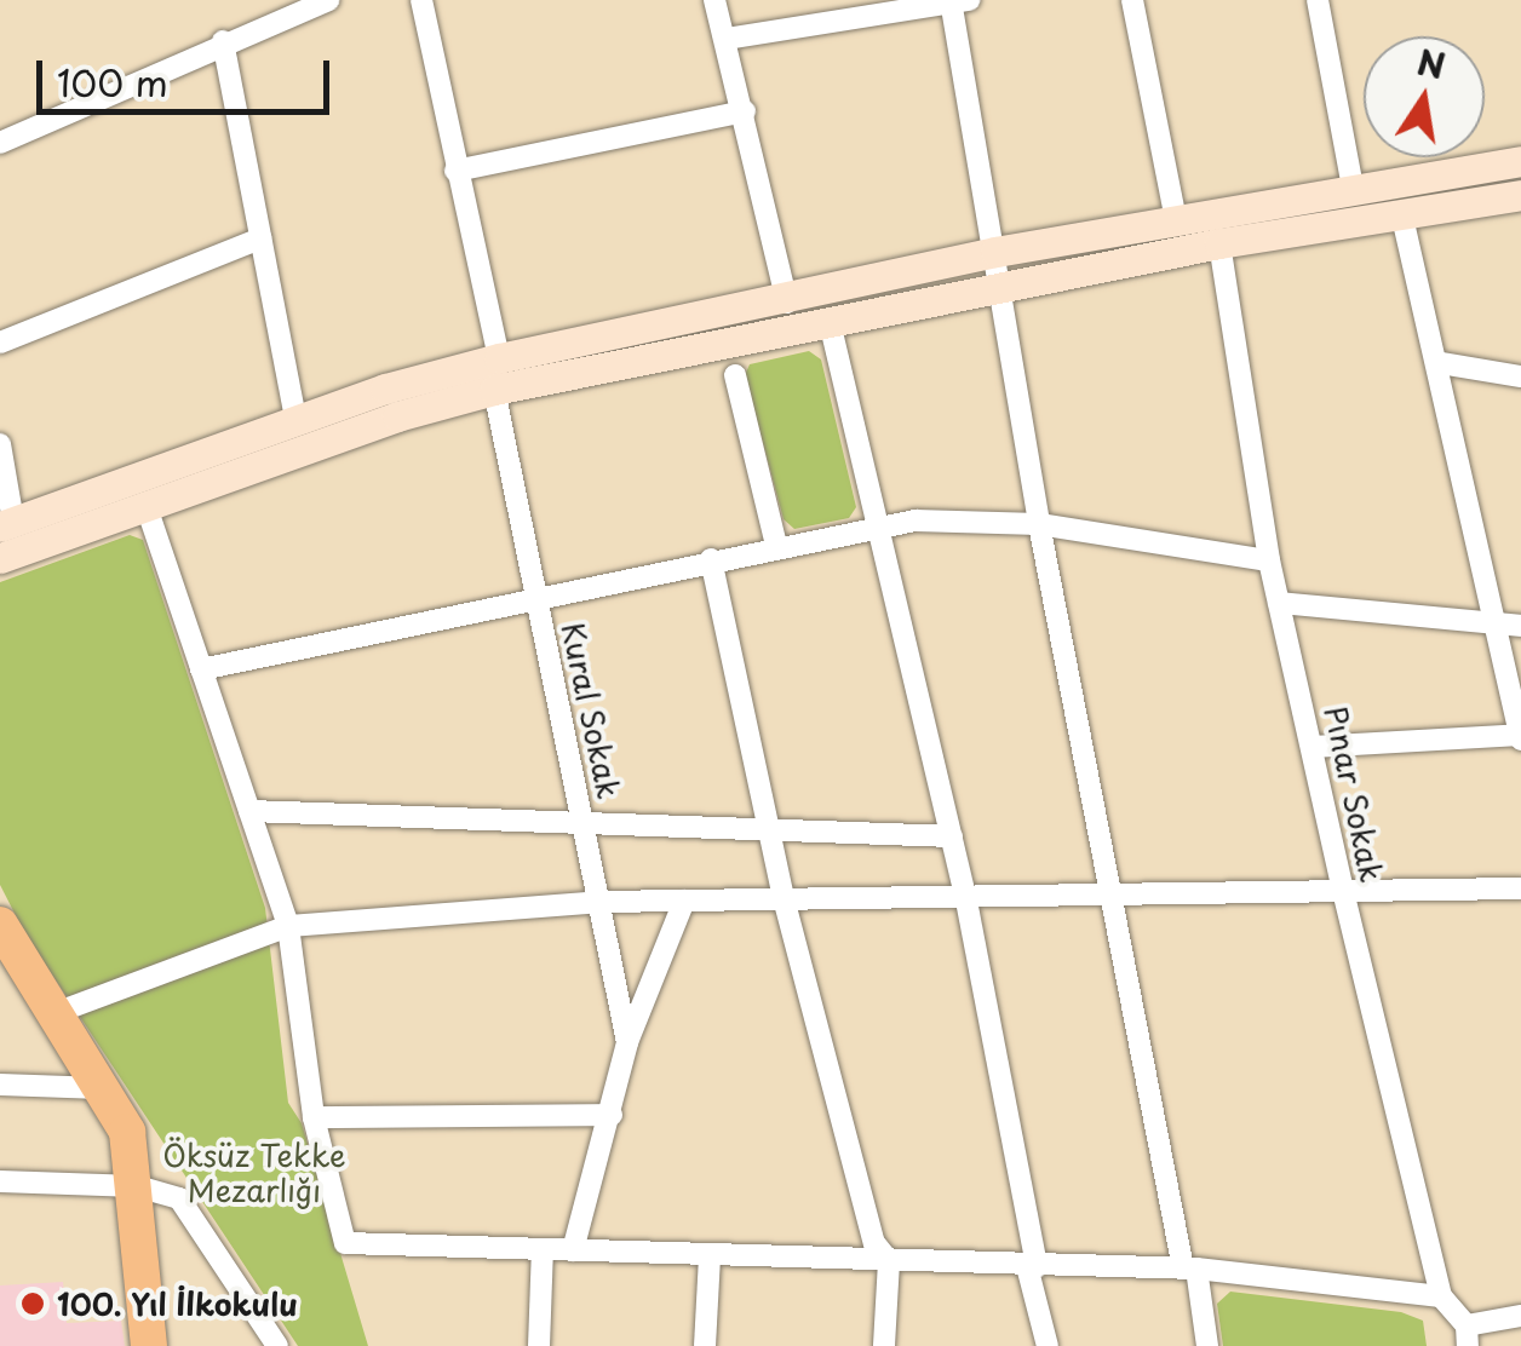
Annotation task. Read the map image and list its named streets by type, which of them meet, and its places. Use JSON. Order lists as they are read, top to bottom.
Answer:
{
  "streets": {
    "street": ["Kural Sokak", "Pınar Sokak"]
  },
  "parks": ["Öksüz Tekke Mezarlığı"],
  "places": ["100. Yıl İlkokulu"],
  "scale_bar": "100 m",
  "north": "top"
}
